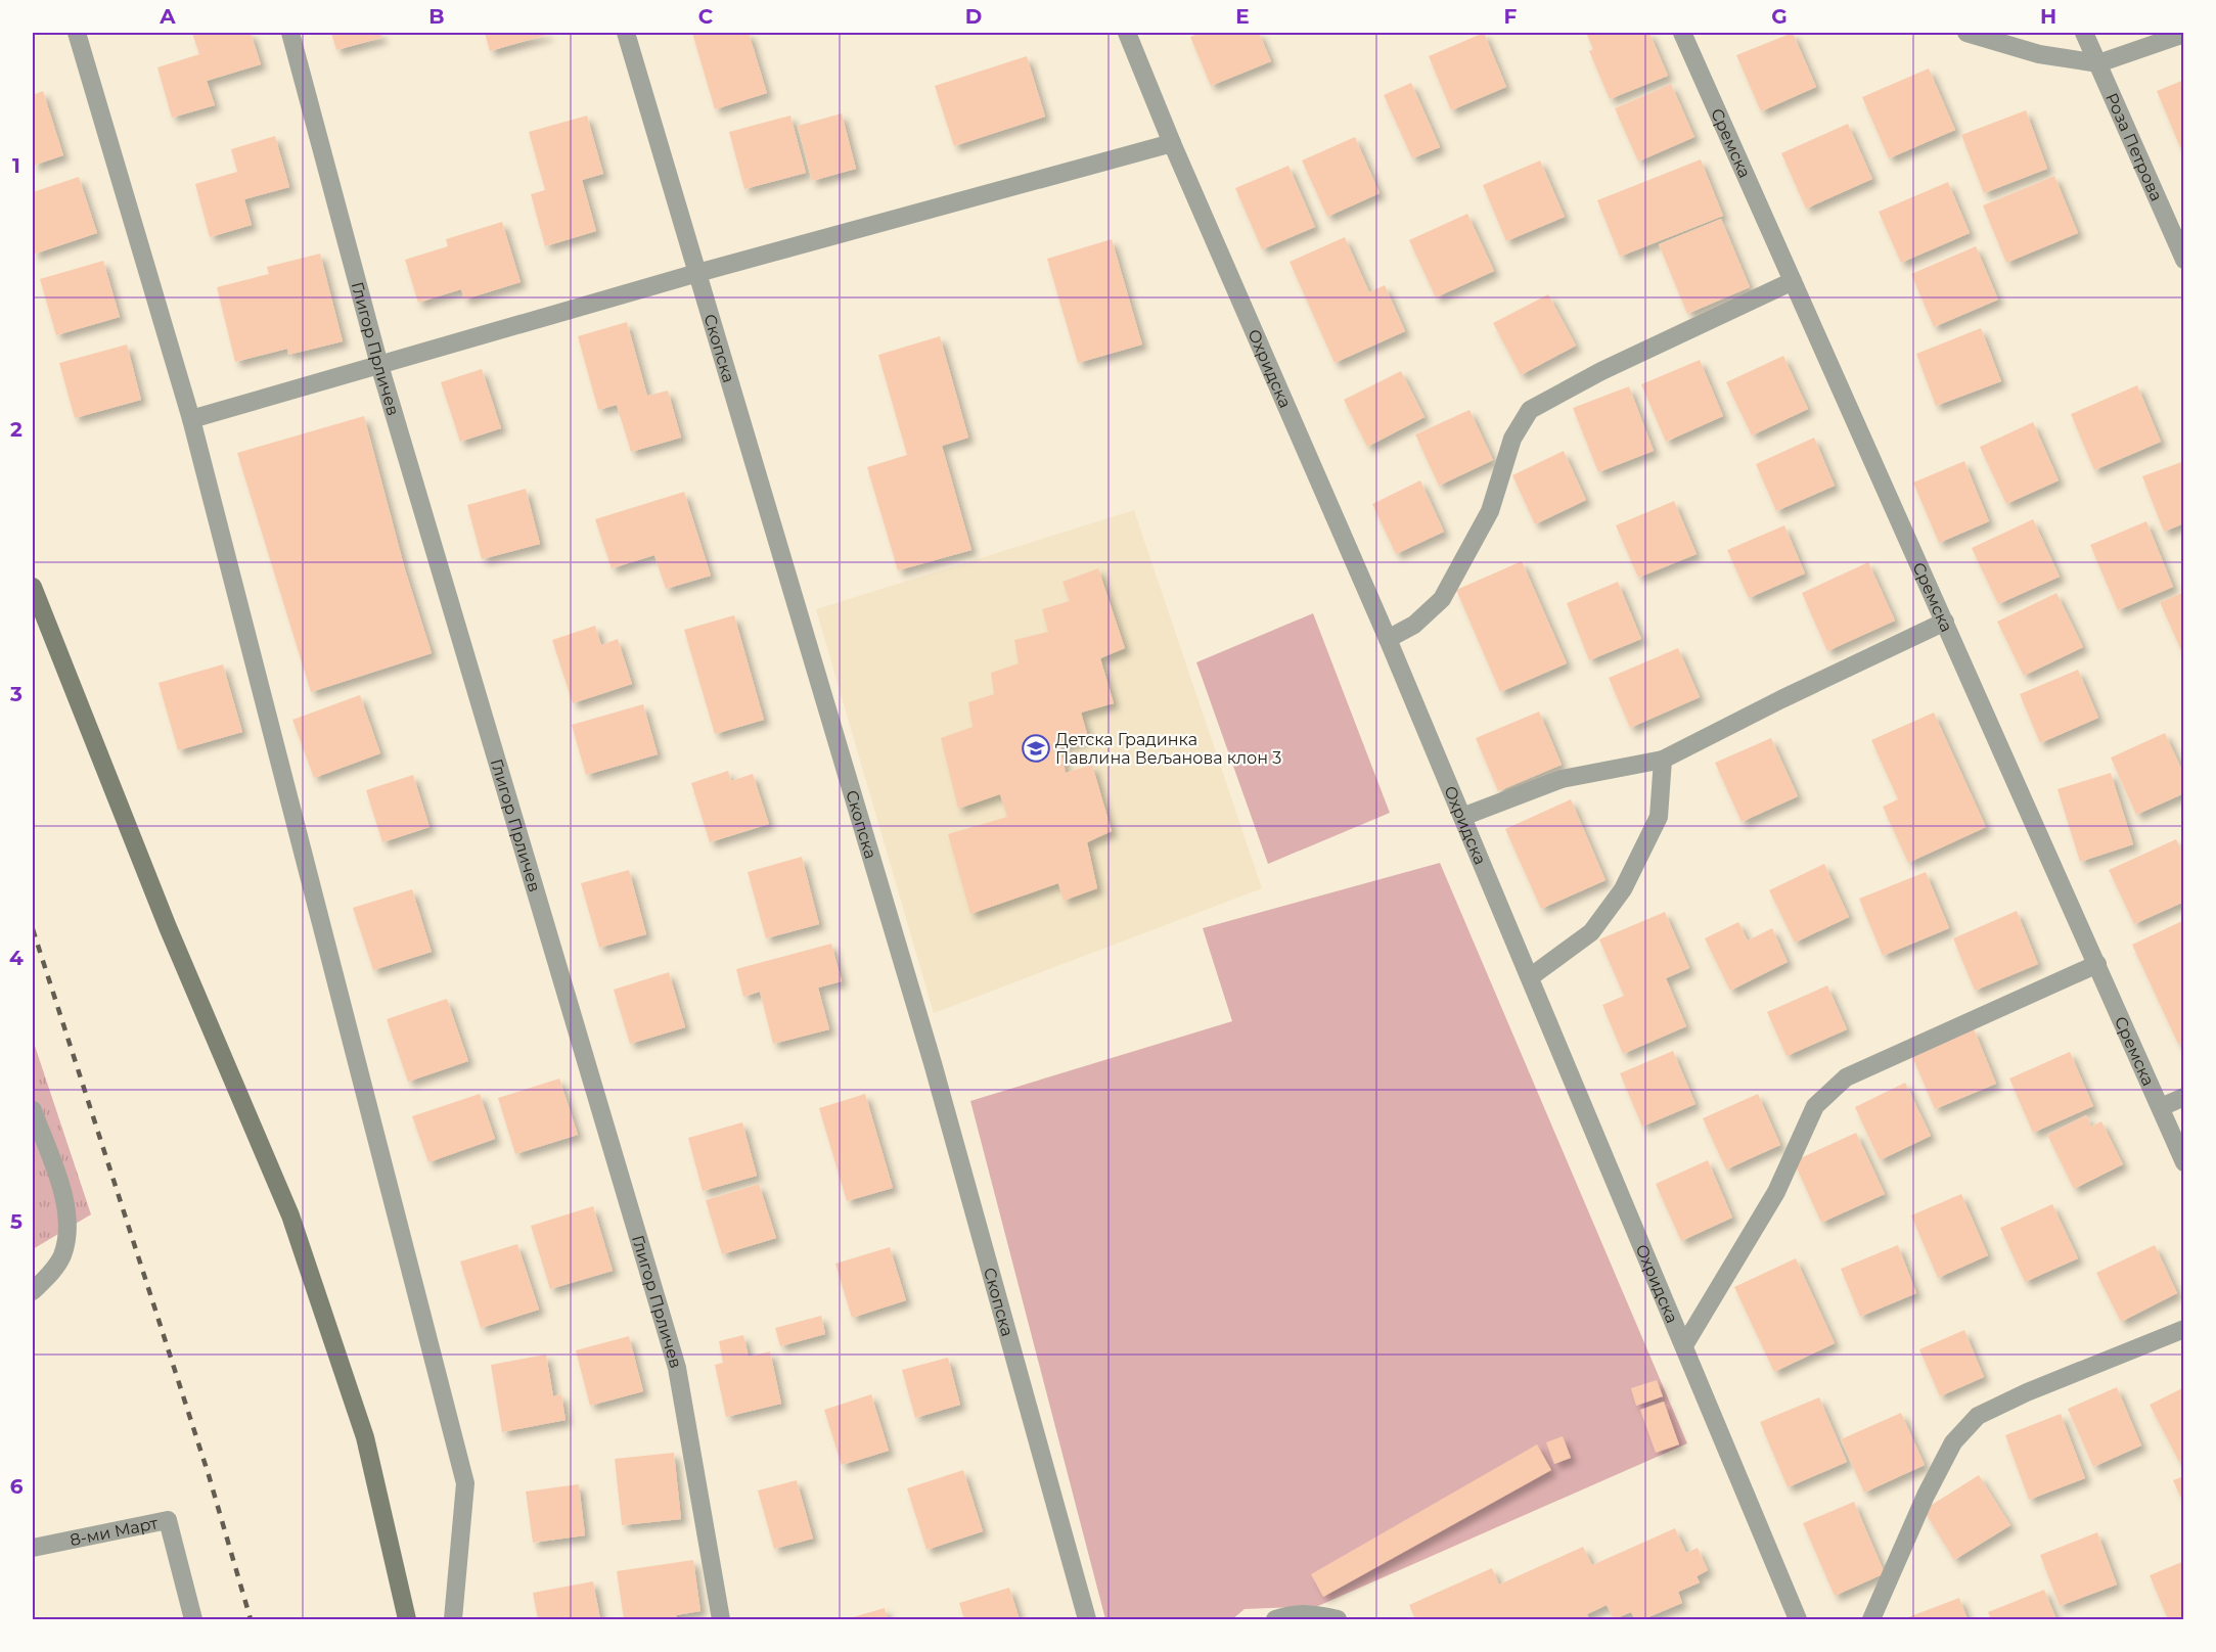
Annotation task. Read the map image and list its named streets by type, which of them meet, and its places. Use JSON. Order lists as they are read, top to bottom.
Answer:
{
  "streets": {
    "street": [
      "Сремска",
      "Роза Петрова",
      "Глигор Прличев",
      "Скопска",
      "Охридска",
      "8-ми Март"
    ]
  },
  "places": {
    "school or university": ["Детска Градинка Павлина Вељанова клон 3"]
  },
  "grid": {
    "columns": [
      "A",
      "B",
      "C",
      "D",
      "E",
      "F",
      "G",
      "H"
    ],
    "rows": [
      "1",
      "2",
      "3",
      "4",
      "5",
      "6"
    ]
  }
}
